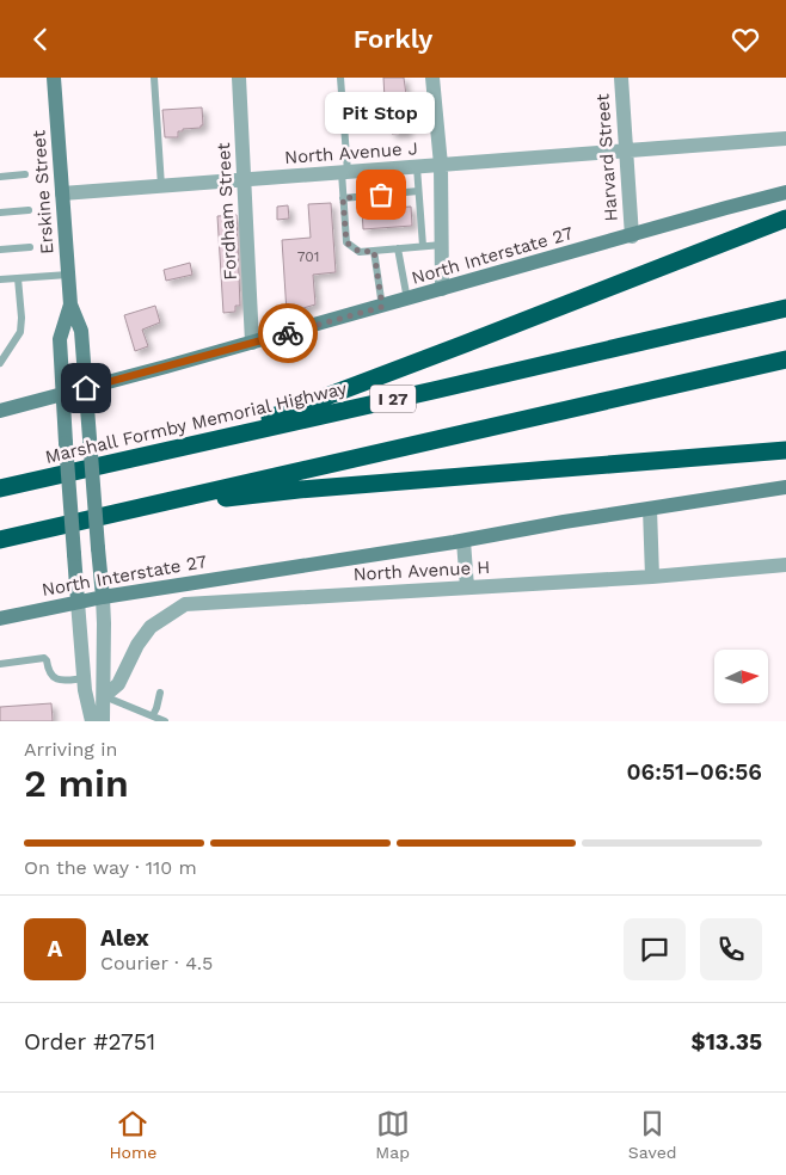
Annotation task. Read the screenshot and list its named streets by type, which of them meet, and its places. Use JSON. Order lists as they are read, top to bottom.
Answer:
{
  "streets": {
    "highway": ["I 27", "Marshall Formby Memorial Highway"],
    "main road": ["Erskine Street", "North Interstate 27"],
    "street": [
      "North Avenue J",
      "Harvard Street",
      "Fordham Street",
      "North Avenue H"
    ]
  },
  "crossings": [
    ["North Avenue J", "Harvard Street"],
    ["North Avenue J", "Erskine Street"],
    ["North Avenue J", "Fordham Street"],
    ["Harvard Street", "North Interstate 27"],
    ["Erskine Street", "North Interstate 27"],
    ["Erskine Street", "North Avenue H"],
    ["Fordham Street", "North Interstate 27"]
  ],
  "places": ["Pit Stop"],
  "house_numbers": ["701"],
  "north": "right",
  "page": {
    "header": "Forkly",
    "bubble": "Pit Stop",
    "heading": ["2 min", "Arriving in", "06:51–06:56"],
    "panel": [
      "Alex",
      "Courier · 4.5",
      "Order #2751",
      "$13.35"
    ],
    "bar": "On the way · 110 m",
    "round": "A",
    "tabs": ["Home", "Map", "Saved"]
  }
}
